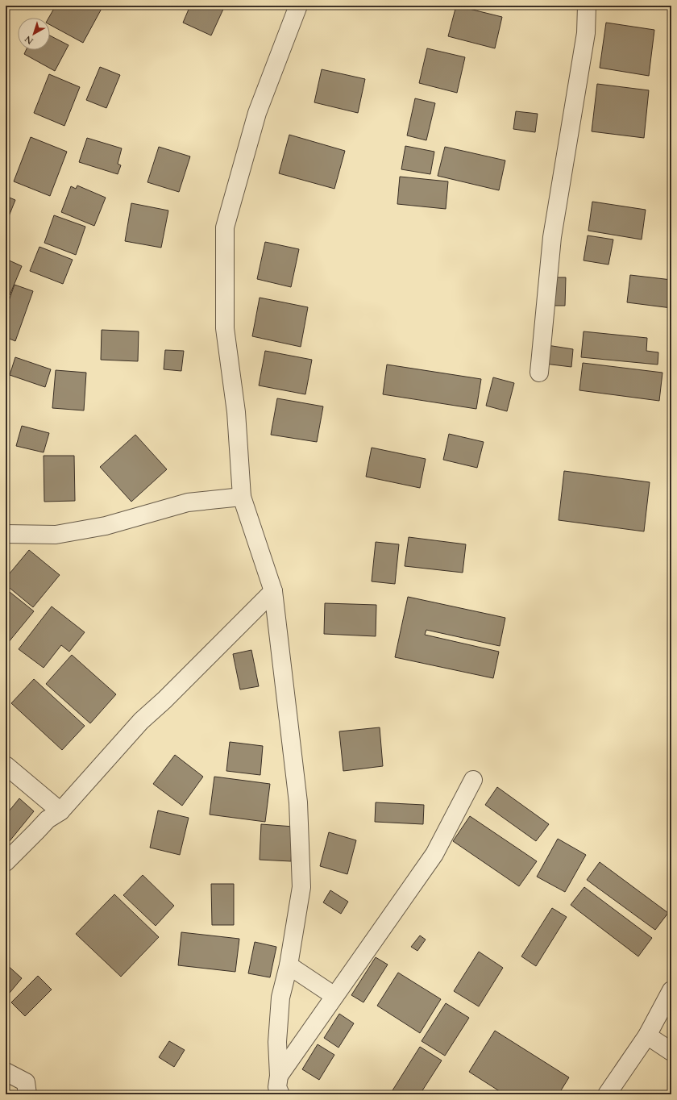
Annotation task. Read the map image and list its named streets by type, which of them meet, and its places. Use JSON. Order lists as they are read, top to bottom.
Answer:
{
  "north": "bottom left"
}
